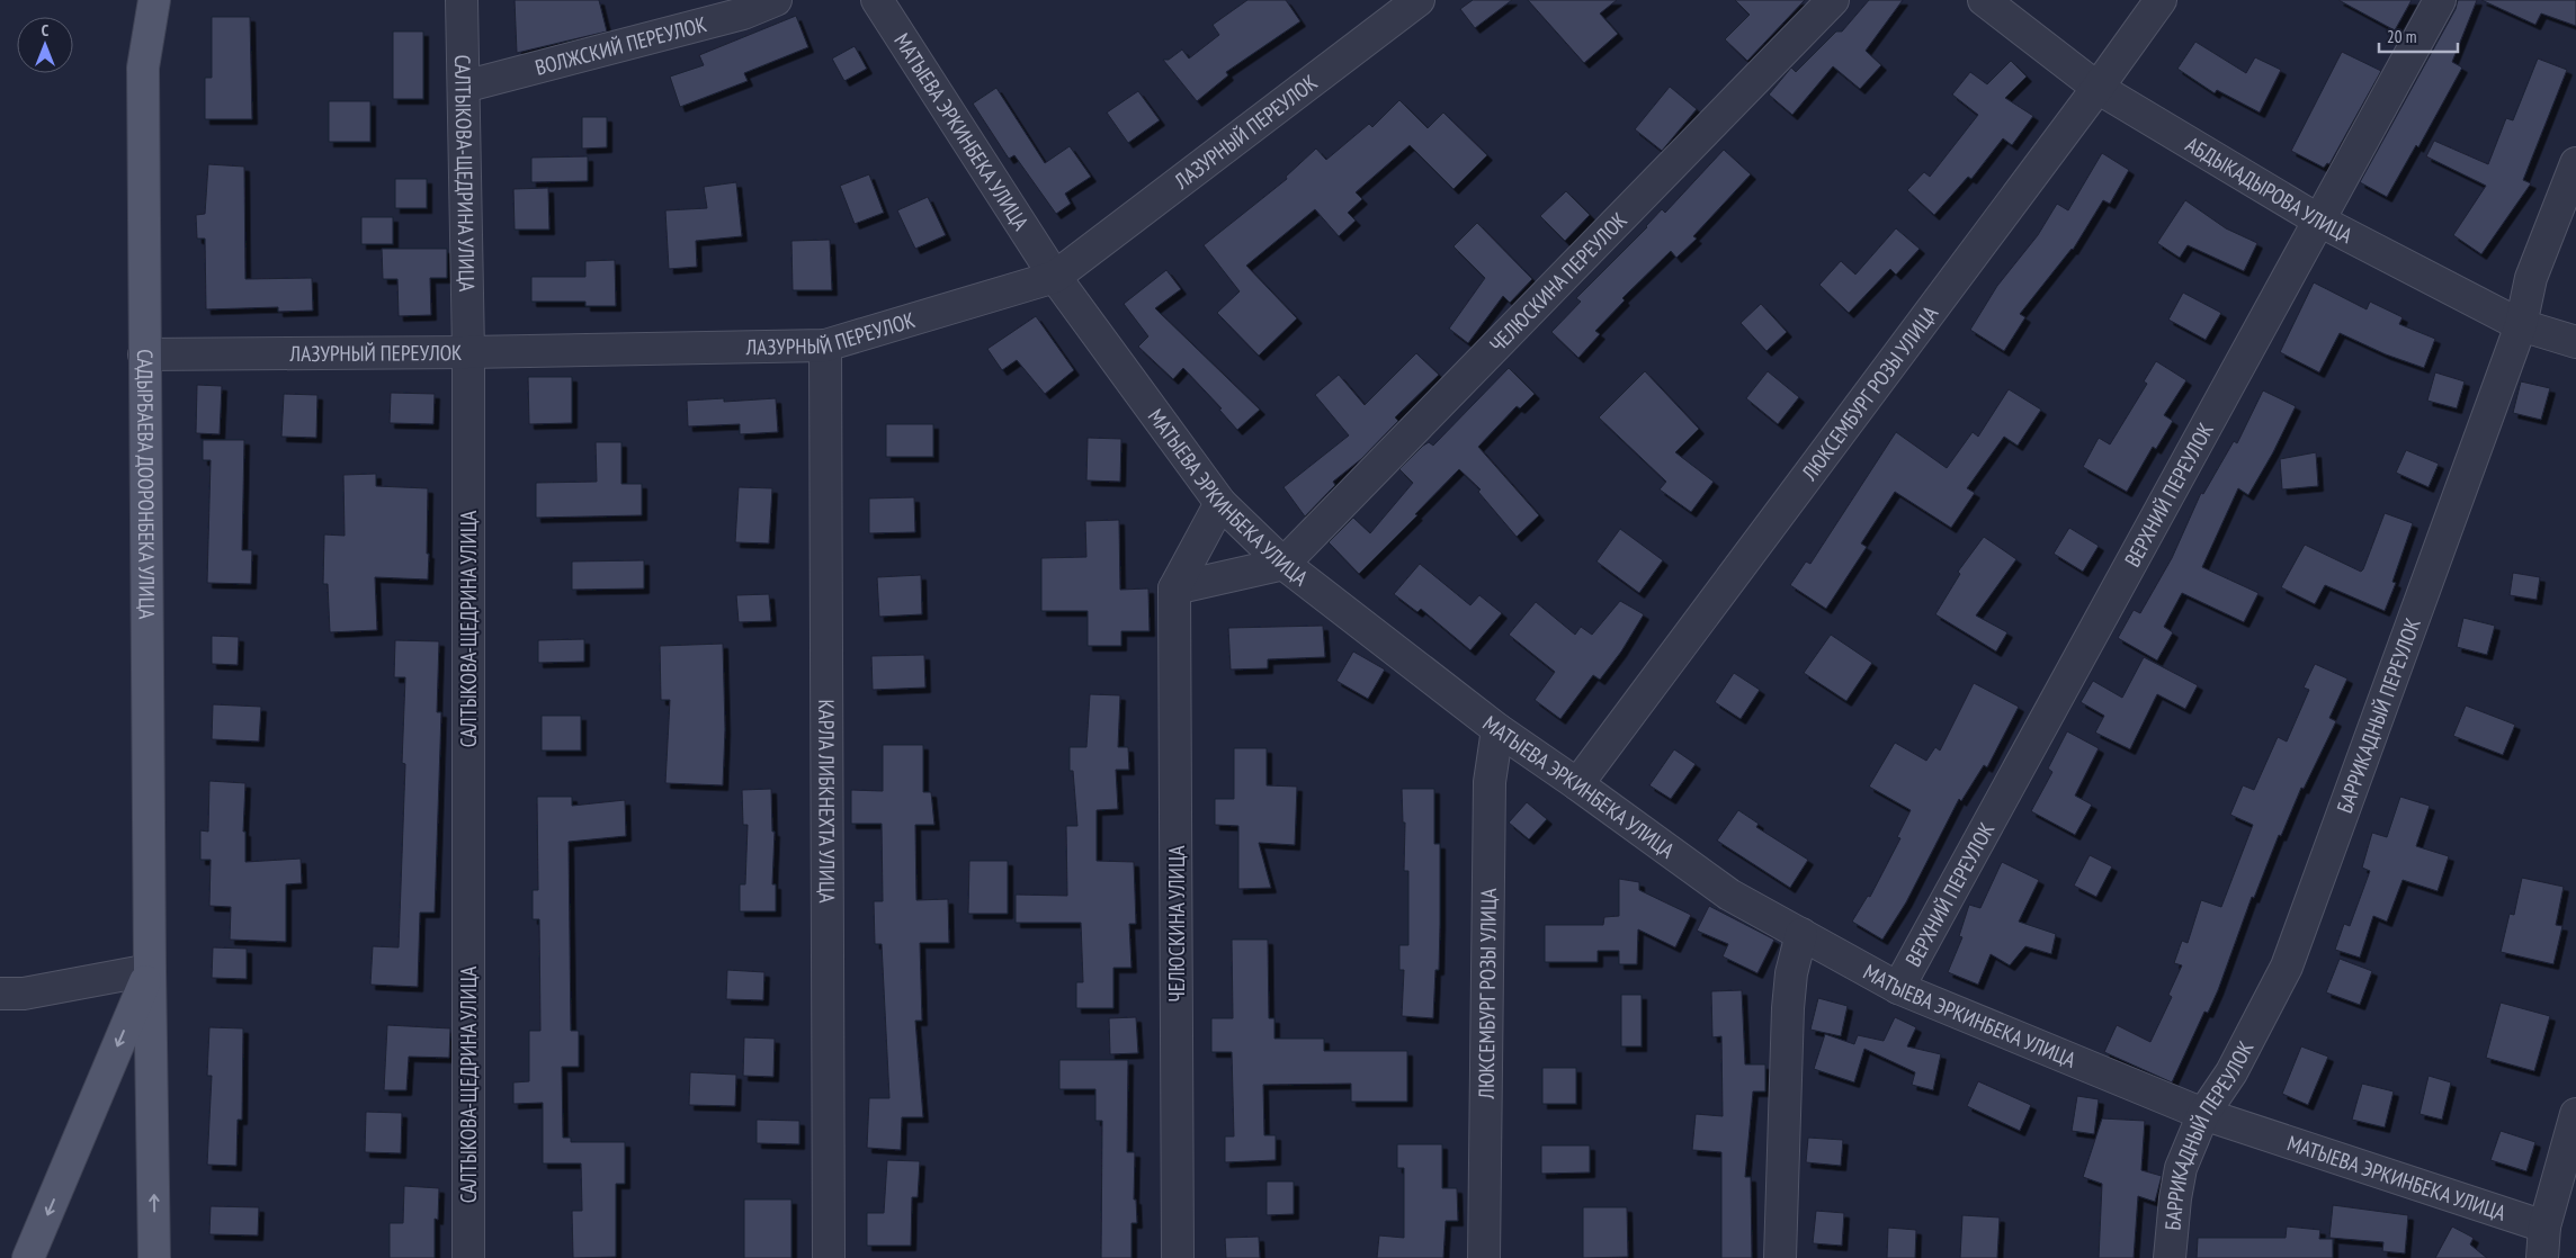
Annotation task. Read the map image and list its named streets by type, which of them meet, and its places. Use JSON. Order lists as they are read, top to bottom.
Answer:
{
  "streets": {
    "main road": ["САДЫРБАЕВА ДООРОНБЕКА УЛИЦА"],
    "street": [
      "ВОЛЖСКИЙ ПЕРЕУЛОК",
      "МАТЫЕВА ЭРКИНБЕКА УЛИЦА",
      "ЛАЗУРНЫЙ ПЕРЕУЛОК",
      "САЛТЫКОВА-ЩЕДРИНА УЛИЦА",
      "АБДЫКАДЫРОВА УЛИЦА",
      "ЧЕЛЮСКИНА ПЕРЕУЛОК",
      "ЛЮКСЕМБУРГ РОЗЫ УЛИЦА",
      "ВЕРХНИЙ ПЕРЕУЛОК",
      "БАРРИКАДНЫЙ ПЕРЕУЛОК",
      "КАРЛА ЛИБКНЕХТА УЛИЦА",
      "ЧЕЛЮСКИНА УЛИЦА"
    ]
  },
  "crossings": [
    ["ВОЛЖСКИЙ ПЕРЕУЛОК", "САЛТЫКОВА-ЩЕДРИНА УЛИЦА"],
    ["МАТЫЕВА ЭРКИНБЕКА УЛИЦА", "ЛАЗУРНЫЙ ПЕРЕУЛОК"],
    ["МАТЫЕВА ЭРКИНБЕКА УЛИЦА", "ЧЕЛЮСКИНА ПЕРЕУЛОК"],
    ["МАТЫЕВА ЭРКИНБЕКА УЛИЦА", "ЛЮКСЕМБУРГ РОЗЫ УЛИЦА"],
    ["МАТЫЕВА ЭРКИНБЕКА УЛИЦА", "ВЕРХНИЙ ПЕРЕУЛОК"],
    ["МАТЫЕВА ЭРКИНБЕКА УЛИЦА", "БАРРИКАДНЫЙ ПЕРЕУЛОК"],
    ["МАТЫЕВА ЭРКИНБЕКА УЛИЦА", "ЧЕЛЮСКИНА УЛИЦА"],
    ["ЛАЗУРНЫЙ ПЕРЕУЛОК", "САЛТЫКОВА-ЩЕДРИНА УЛИЦА"],
    ["ЛАЗУРНЫЙ ПЕРЕУЛОК", "САДЫРБАЕВА ДООРОНБЕКА УЛИЦА"],
    ["ЛАЗУРНЫЙ ПЕРЕУЛОК", "КАРЛА ЛИБКНЕХТА УЛИЦА"],
    ["АБДЫКАДЫРОВА УЛИЦА", "ЛЮКСЕМБУРГ РОЗЫ УЛИЦА"],
    ["АБДЫКАДЫРОВА УЛИЦА", "ВЕРХНИЙ ПЕРЕУЛОК"],
    ["АБДЫКАДЫРОВА УЛИЦА", "БАРРИКАДНЫЙ ПЕРЕУЛОК"]
  ],
  "scale_bar": "20 m",
  "north": "top"
}
